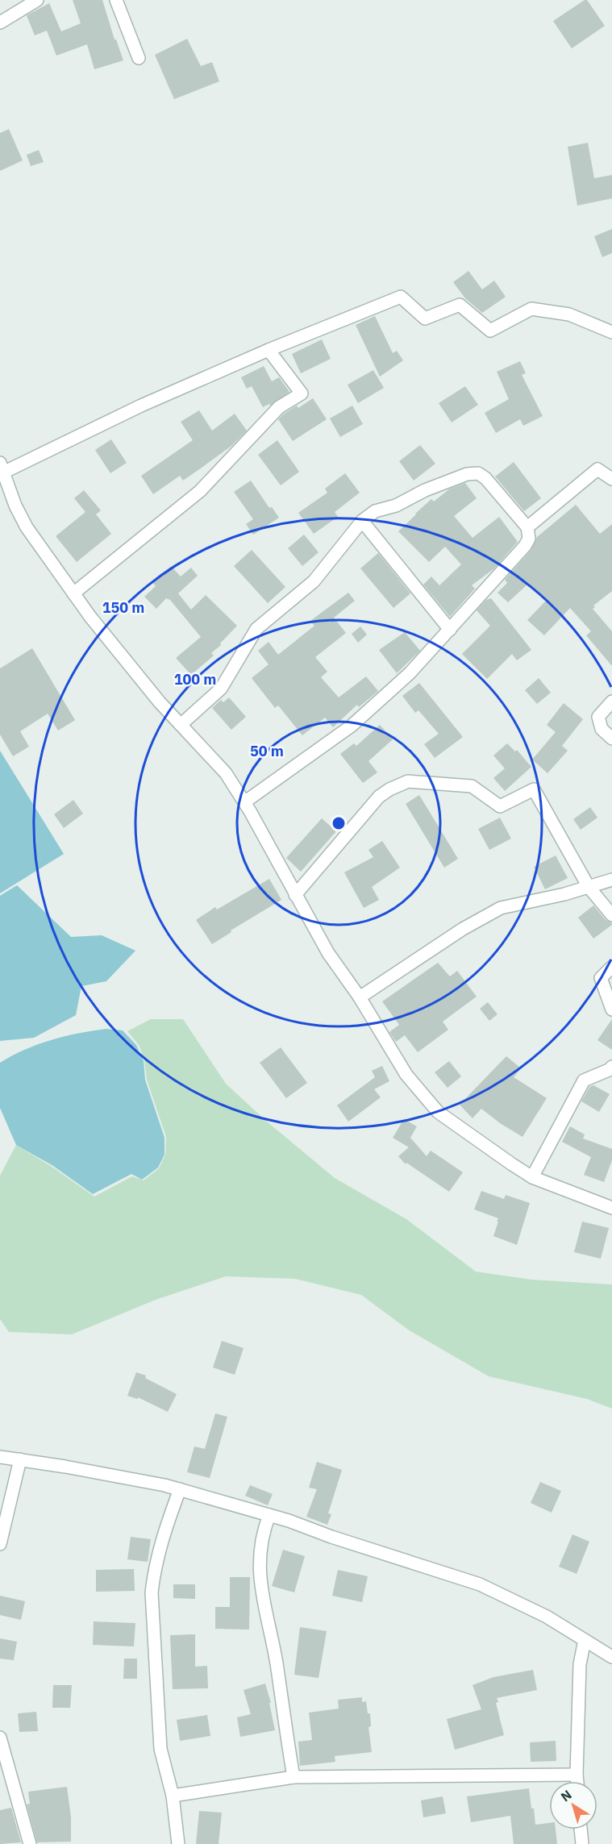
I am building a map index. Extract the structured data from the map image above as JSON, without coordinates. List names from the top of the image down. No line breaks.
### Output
{"north":"top left","rings":["150 m","100 m","50 m"]}
